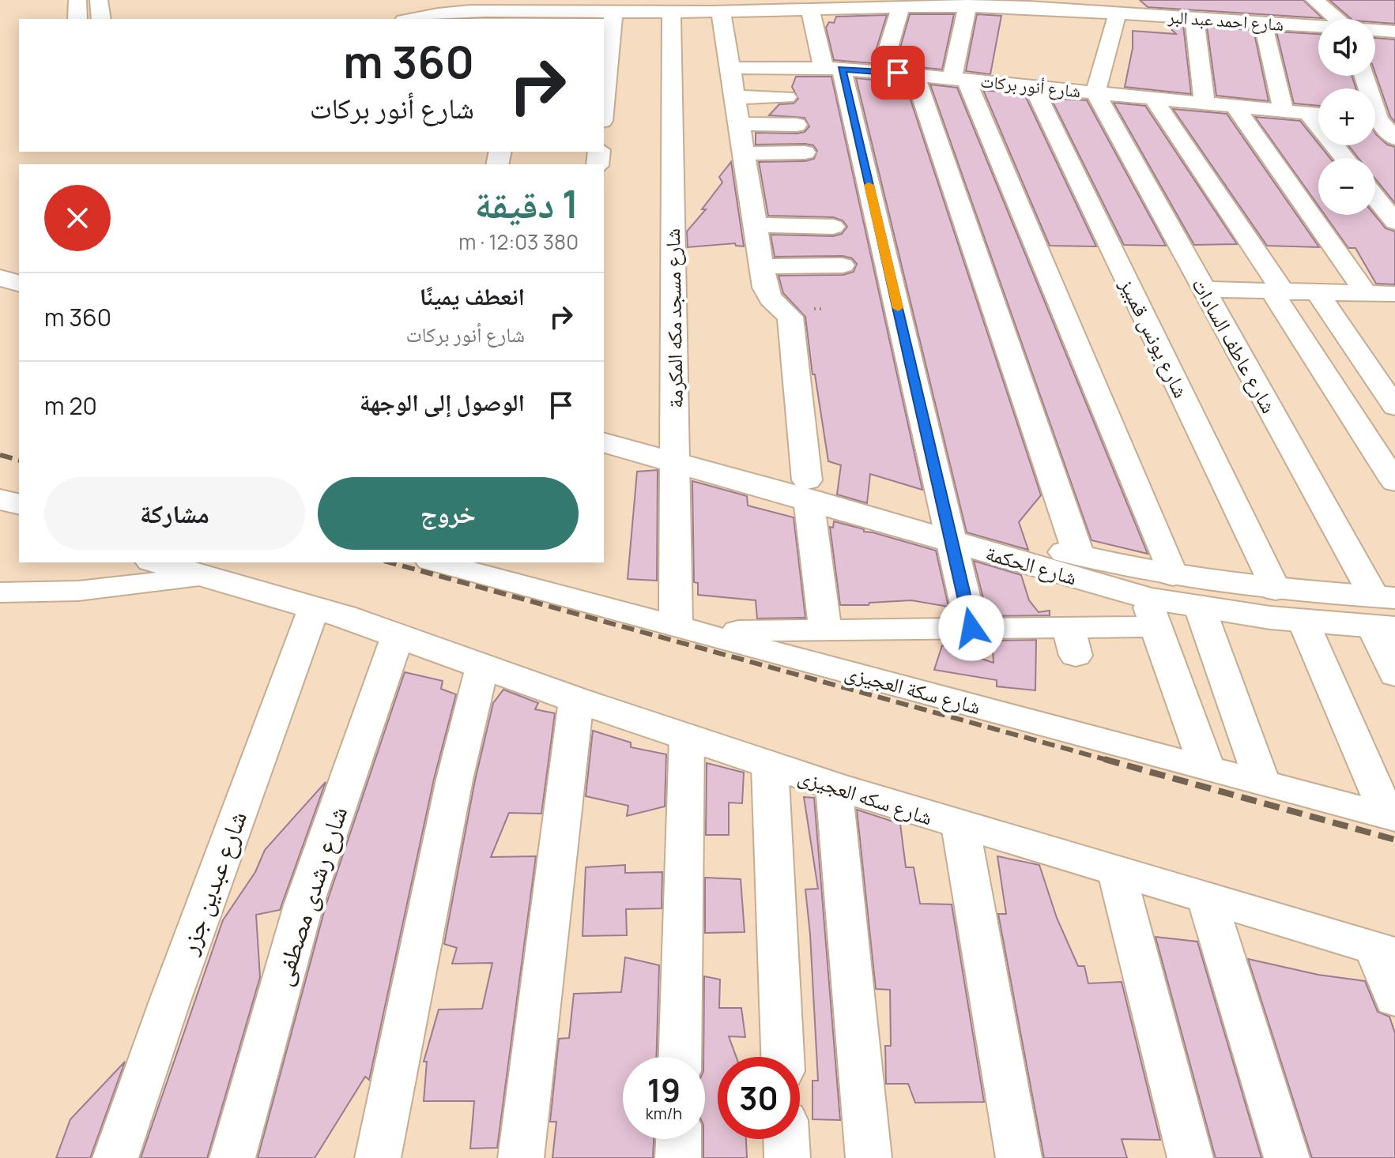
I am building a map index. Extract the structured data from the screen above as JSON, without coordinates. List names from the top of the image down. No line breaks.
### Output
{"streets":{"street":["شارع احمد عبد البر","شارع أنور بركات","شارع مسجد مكه المكرمة","شارع يونس قمبيز","شارع عاطف السادات","شارع الحكمة","شارع سكة العجيزى","شارع سكه العجيزى","شارع عبدين جزر","شارع رشدى مصطفى"]},"crossings":[["شارع احمد عبد البر","شارع مسجد مكه المكرمة"],["شارع أنور بركات","شارع يونس قمبيز"],["شارع أنور بركات","شارع عاطف السادات"],["شارع مسجد مكه المكرمة","شارع الحكمة"],["شارع مسجد مكه المكرمة","شارع سكة العجيزى"],["شارع يونس قمبيز","شارع الحكمة"],["شارع عاطف السادات","شارع الحكمة"],["شارع سكه العجيزى","شارع عبدين جزر"],["شارع سكه العجيزى","شارع رشدى مصطفى"]],"page":{"map_buttons":["+","−"],"turn":["360 m","شارع أنور بركات"],"heading":["1 دقيقة","380 m · 12:03"],"list":[{"name":"انعطف يمينًا","note":"شارع أنور بركات","value":"360 m"},{"name":"الوصول إلى الوجهة","value":"20 m"}],"buttons":["خروج","مشاركة"],"speed":"19 km/h","limit":"30"}}
